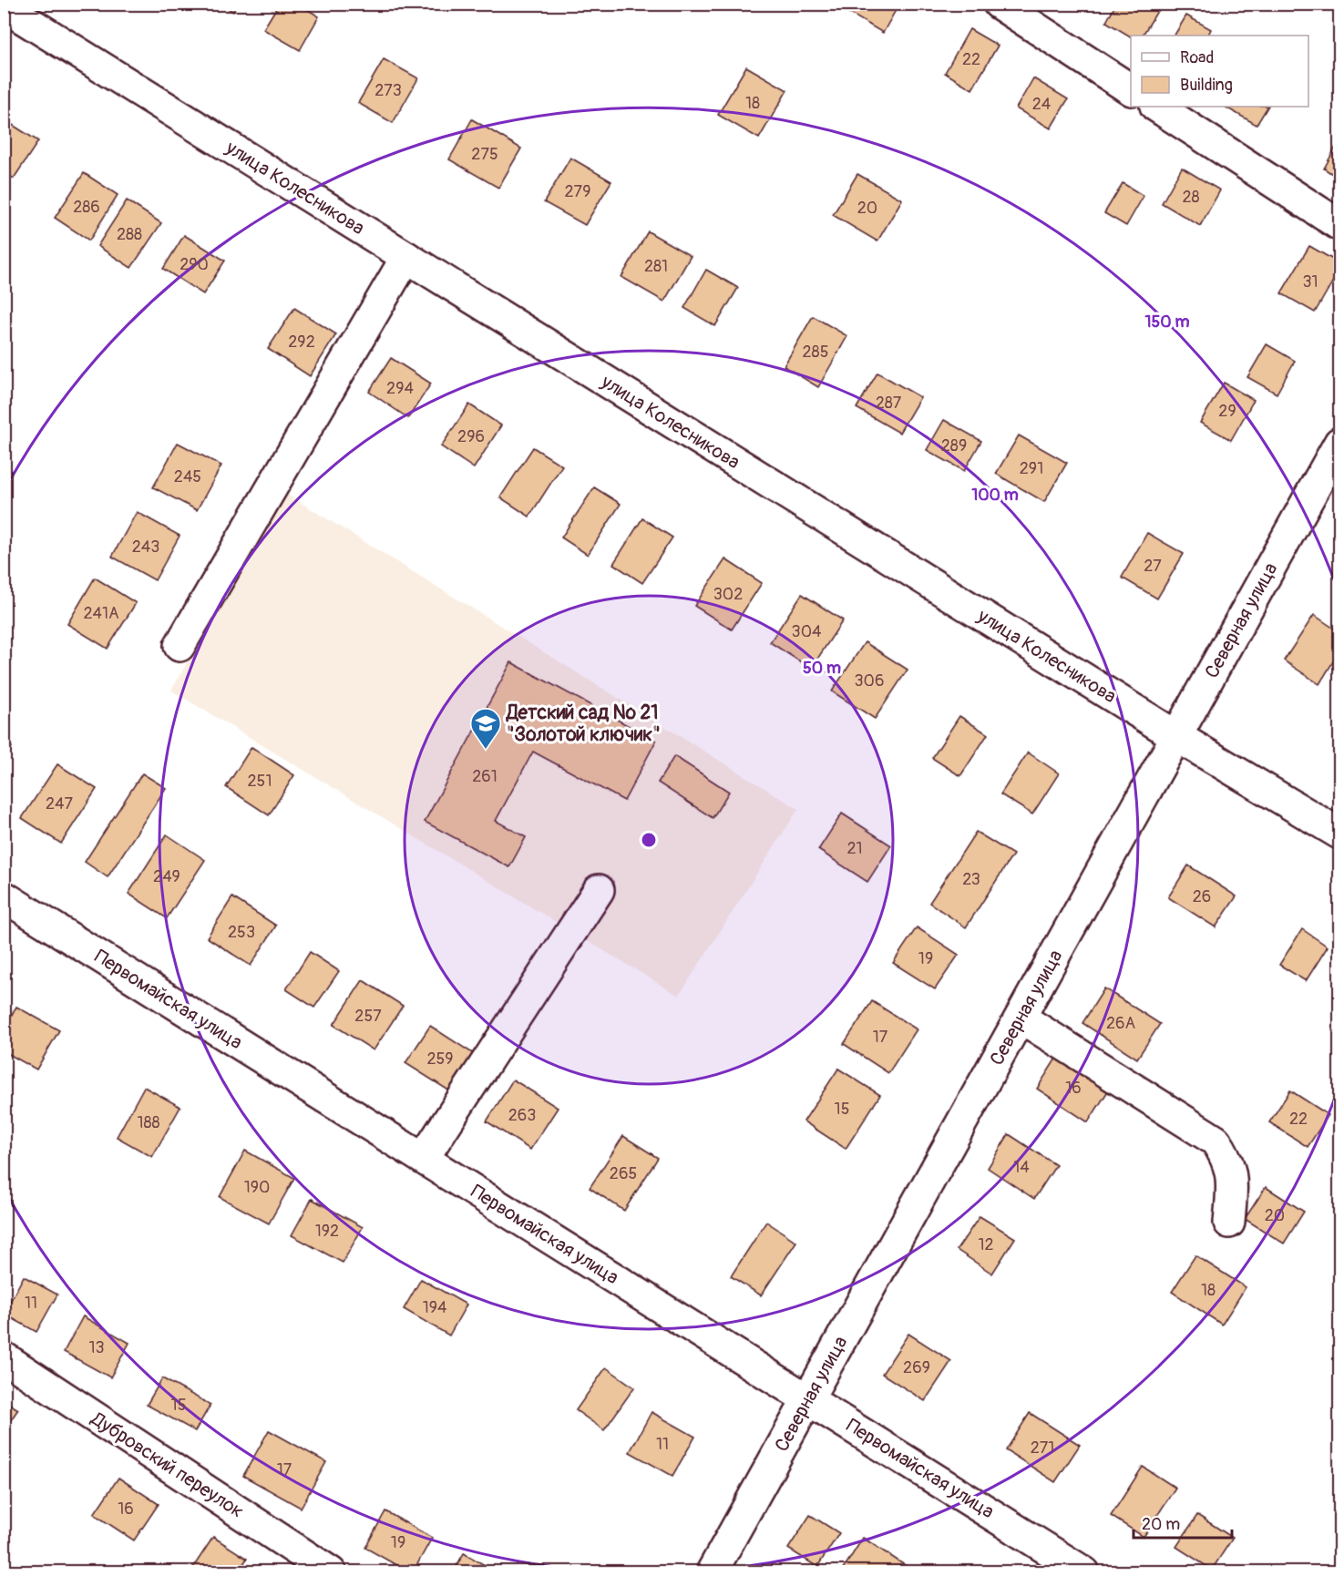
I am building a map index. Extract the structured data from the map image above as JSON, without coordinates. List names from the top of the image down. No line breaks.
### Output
{"streets":{"street":["улица Колесникова","Северная улица","Первомайская улица","Дубровский переулок"]},"crossings":[["улица Колесникова","Северная улица"],["Северная улица","Первомайская улица"]],"places":{"school or university":["Детский сад № 21 \"Золотой ключик\""]},"house_numbers":["22","273","18","24","275","279","28","286","20","288","290","281","31","292","285","294","287","29","296","289","291","245","243","27","302","241А","304","306","261","251","247","21","249","23","26","253","19","257","26А","17","259","16","15","263","22","188","14","265","190","20","192","12","18","11","194","13","269","15","11","271","17","16","19"],"legend":["Road","Building"],"scale_bar":"20 m","rings":["150 m","100 m","50 m"]}
